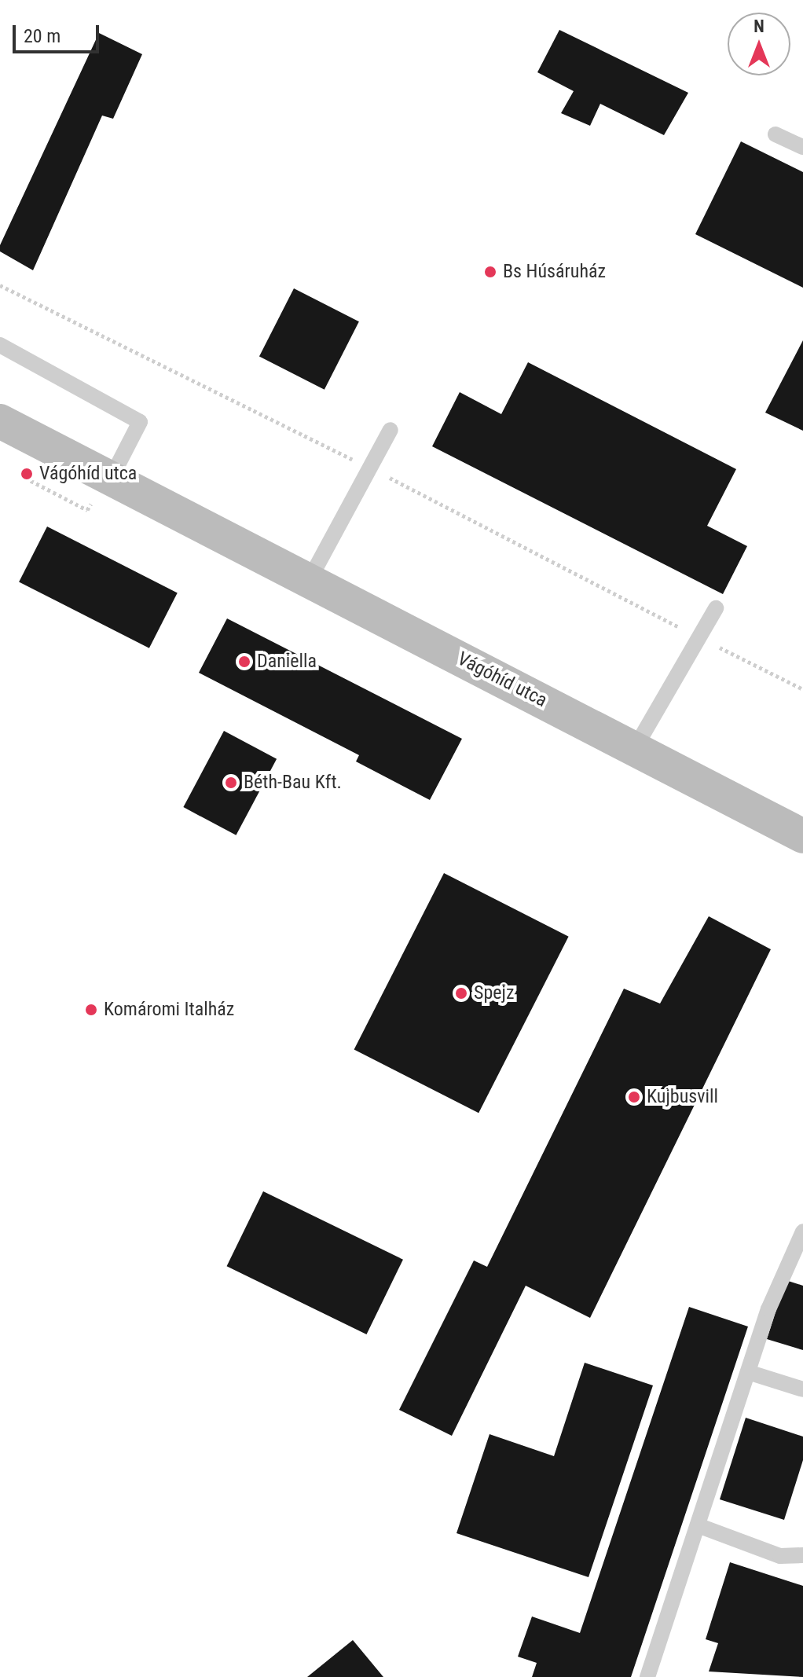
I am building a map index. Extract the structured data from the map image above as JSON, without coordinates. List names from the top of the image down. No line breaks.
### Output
{"streets":{"main road":["Vágóhíd utca"]},"places":["Bs Húsáruház","Vágóhíd utca","Daniella","Béth-Bau Kft.","Spejz","Komáromi Italház","Kujbusvill"],"scale_bar":"20 m","north":"top"}
